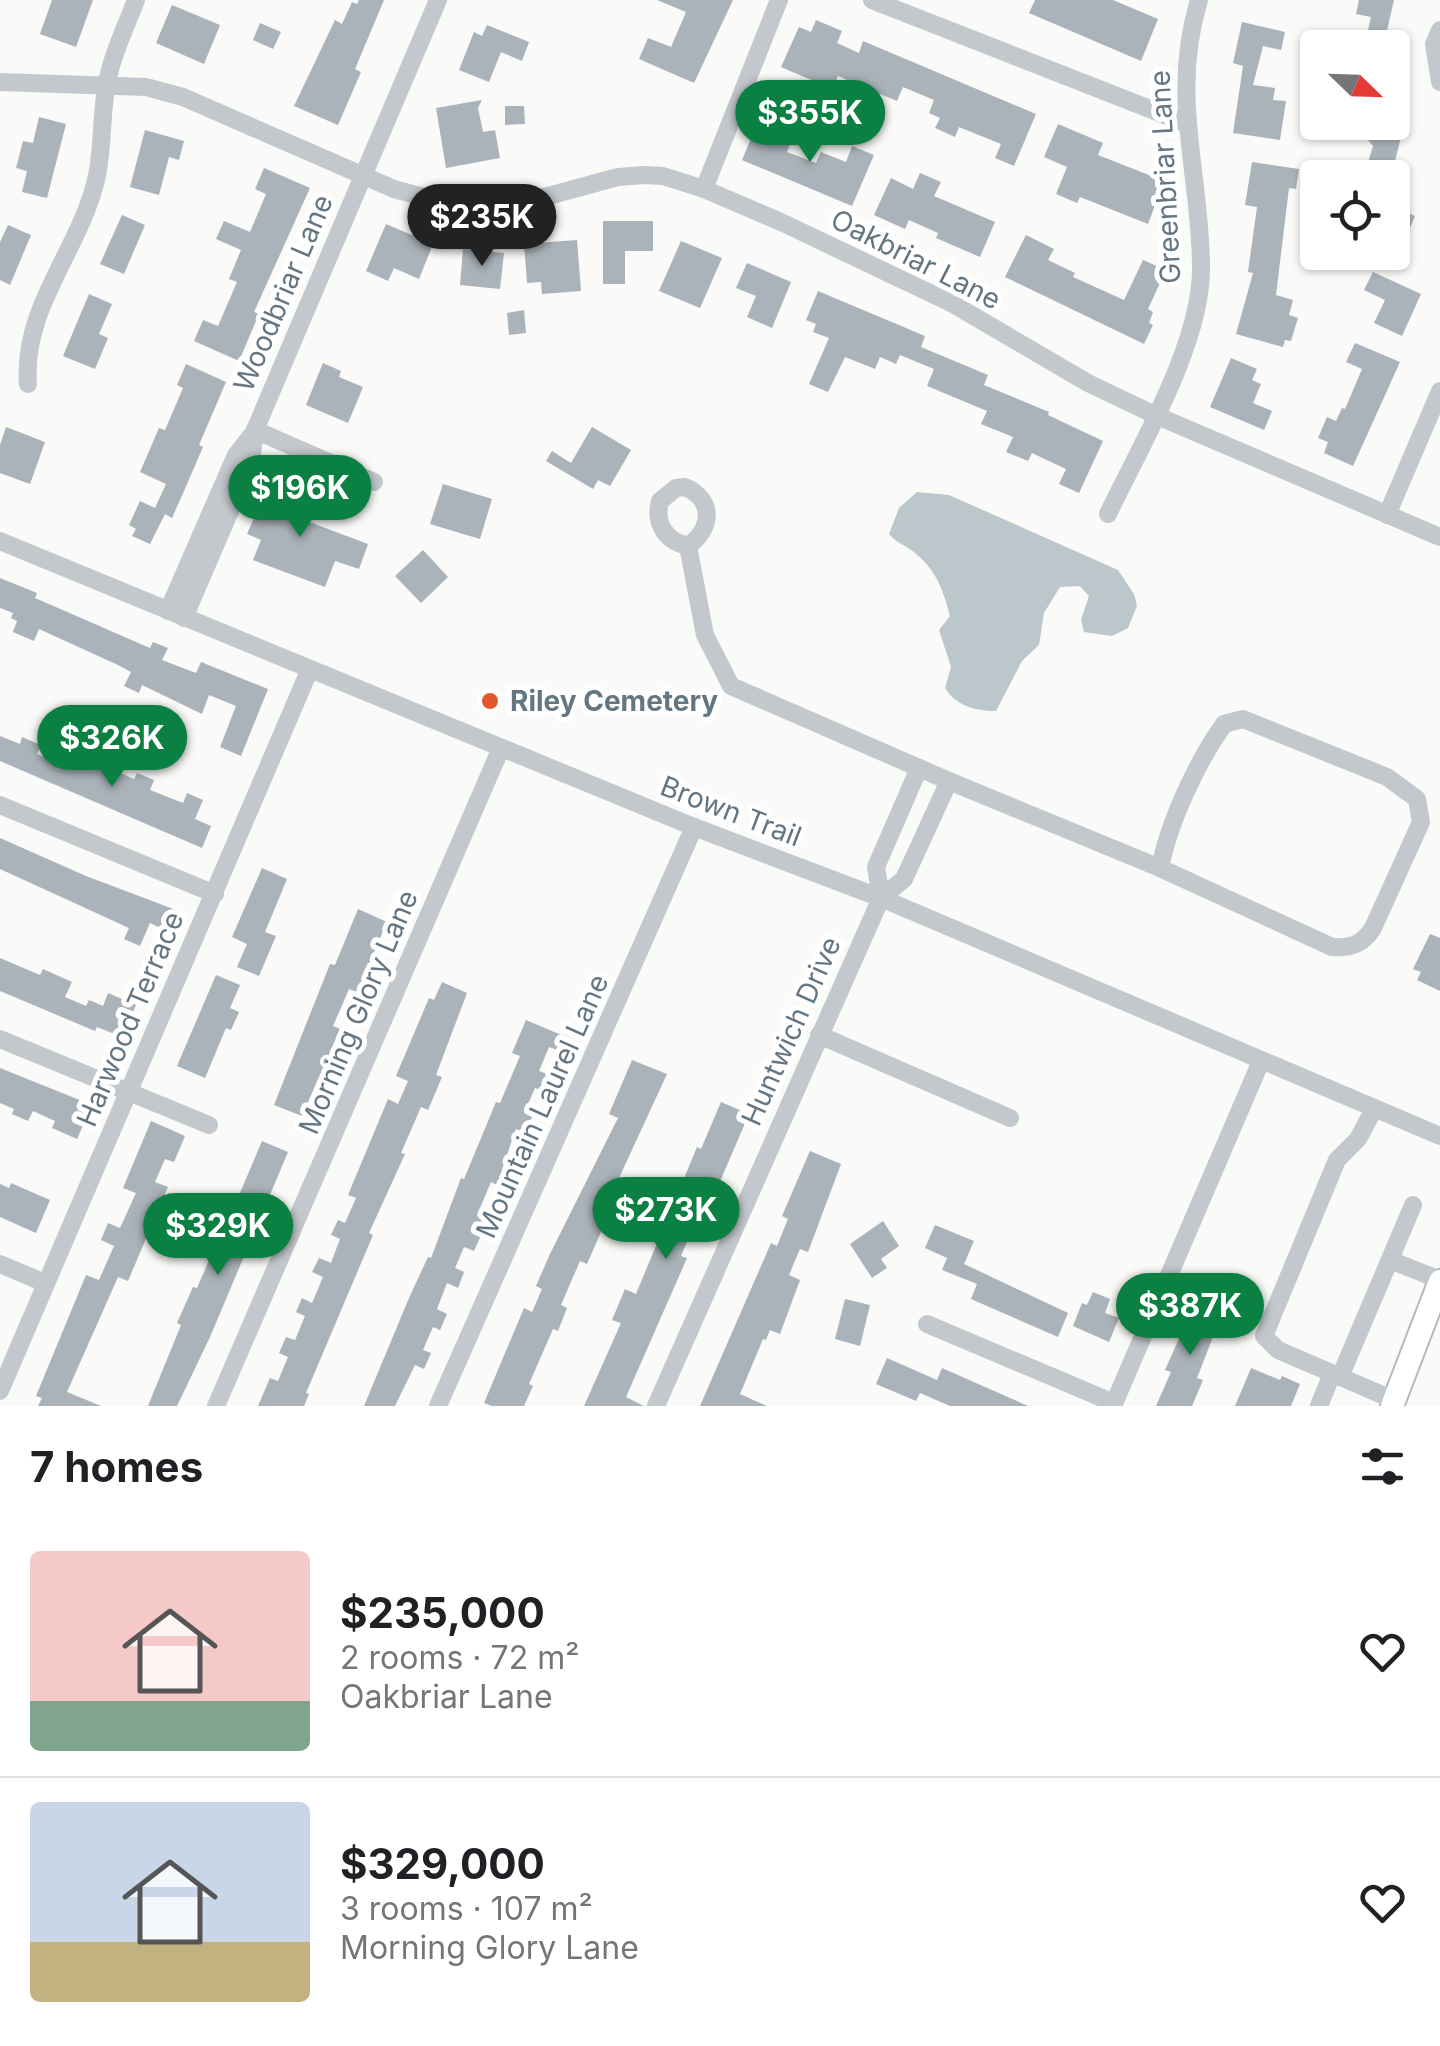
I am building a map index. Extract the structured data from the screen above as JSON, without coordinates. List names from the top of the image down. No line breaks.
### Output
{"streets":{"street":["Greenbriar Lane","Oakbriar Lane","Woodbriar Lane","Brown Trail","Morning Glory Lane","Harwood Terrace","Huntwich Drive","Mountain Laurel Lane"]},"crossings":[["Greenbriar Lane","Oakbriar Lane"],["Oakbriar Lane","Woodbriar Lane"],["Woodbriar Lane","Brown Trail"],["Brown Trail","Morning Glory Lane"],["Brown Trail","Harwood Terrace"],["Brown Trail","Huntwich Drive"],["Brown Trail","Mountain Laurel Lane"]],"places":["Riley Cemetery"],"north":"bottom right","page":{"price":["$355K","$235K","$196K","$326K","$273K","$329K","$387K"],"heading":"7 homes","list":[{"name":"$235,000","note":"2 rooms · 72 m² · Oakbriar Lane"},{"name":"$329,000","note":"3 rooms · 107 m² · Morning Glory Lane"}]}}
